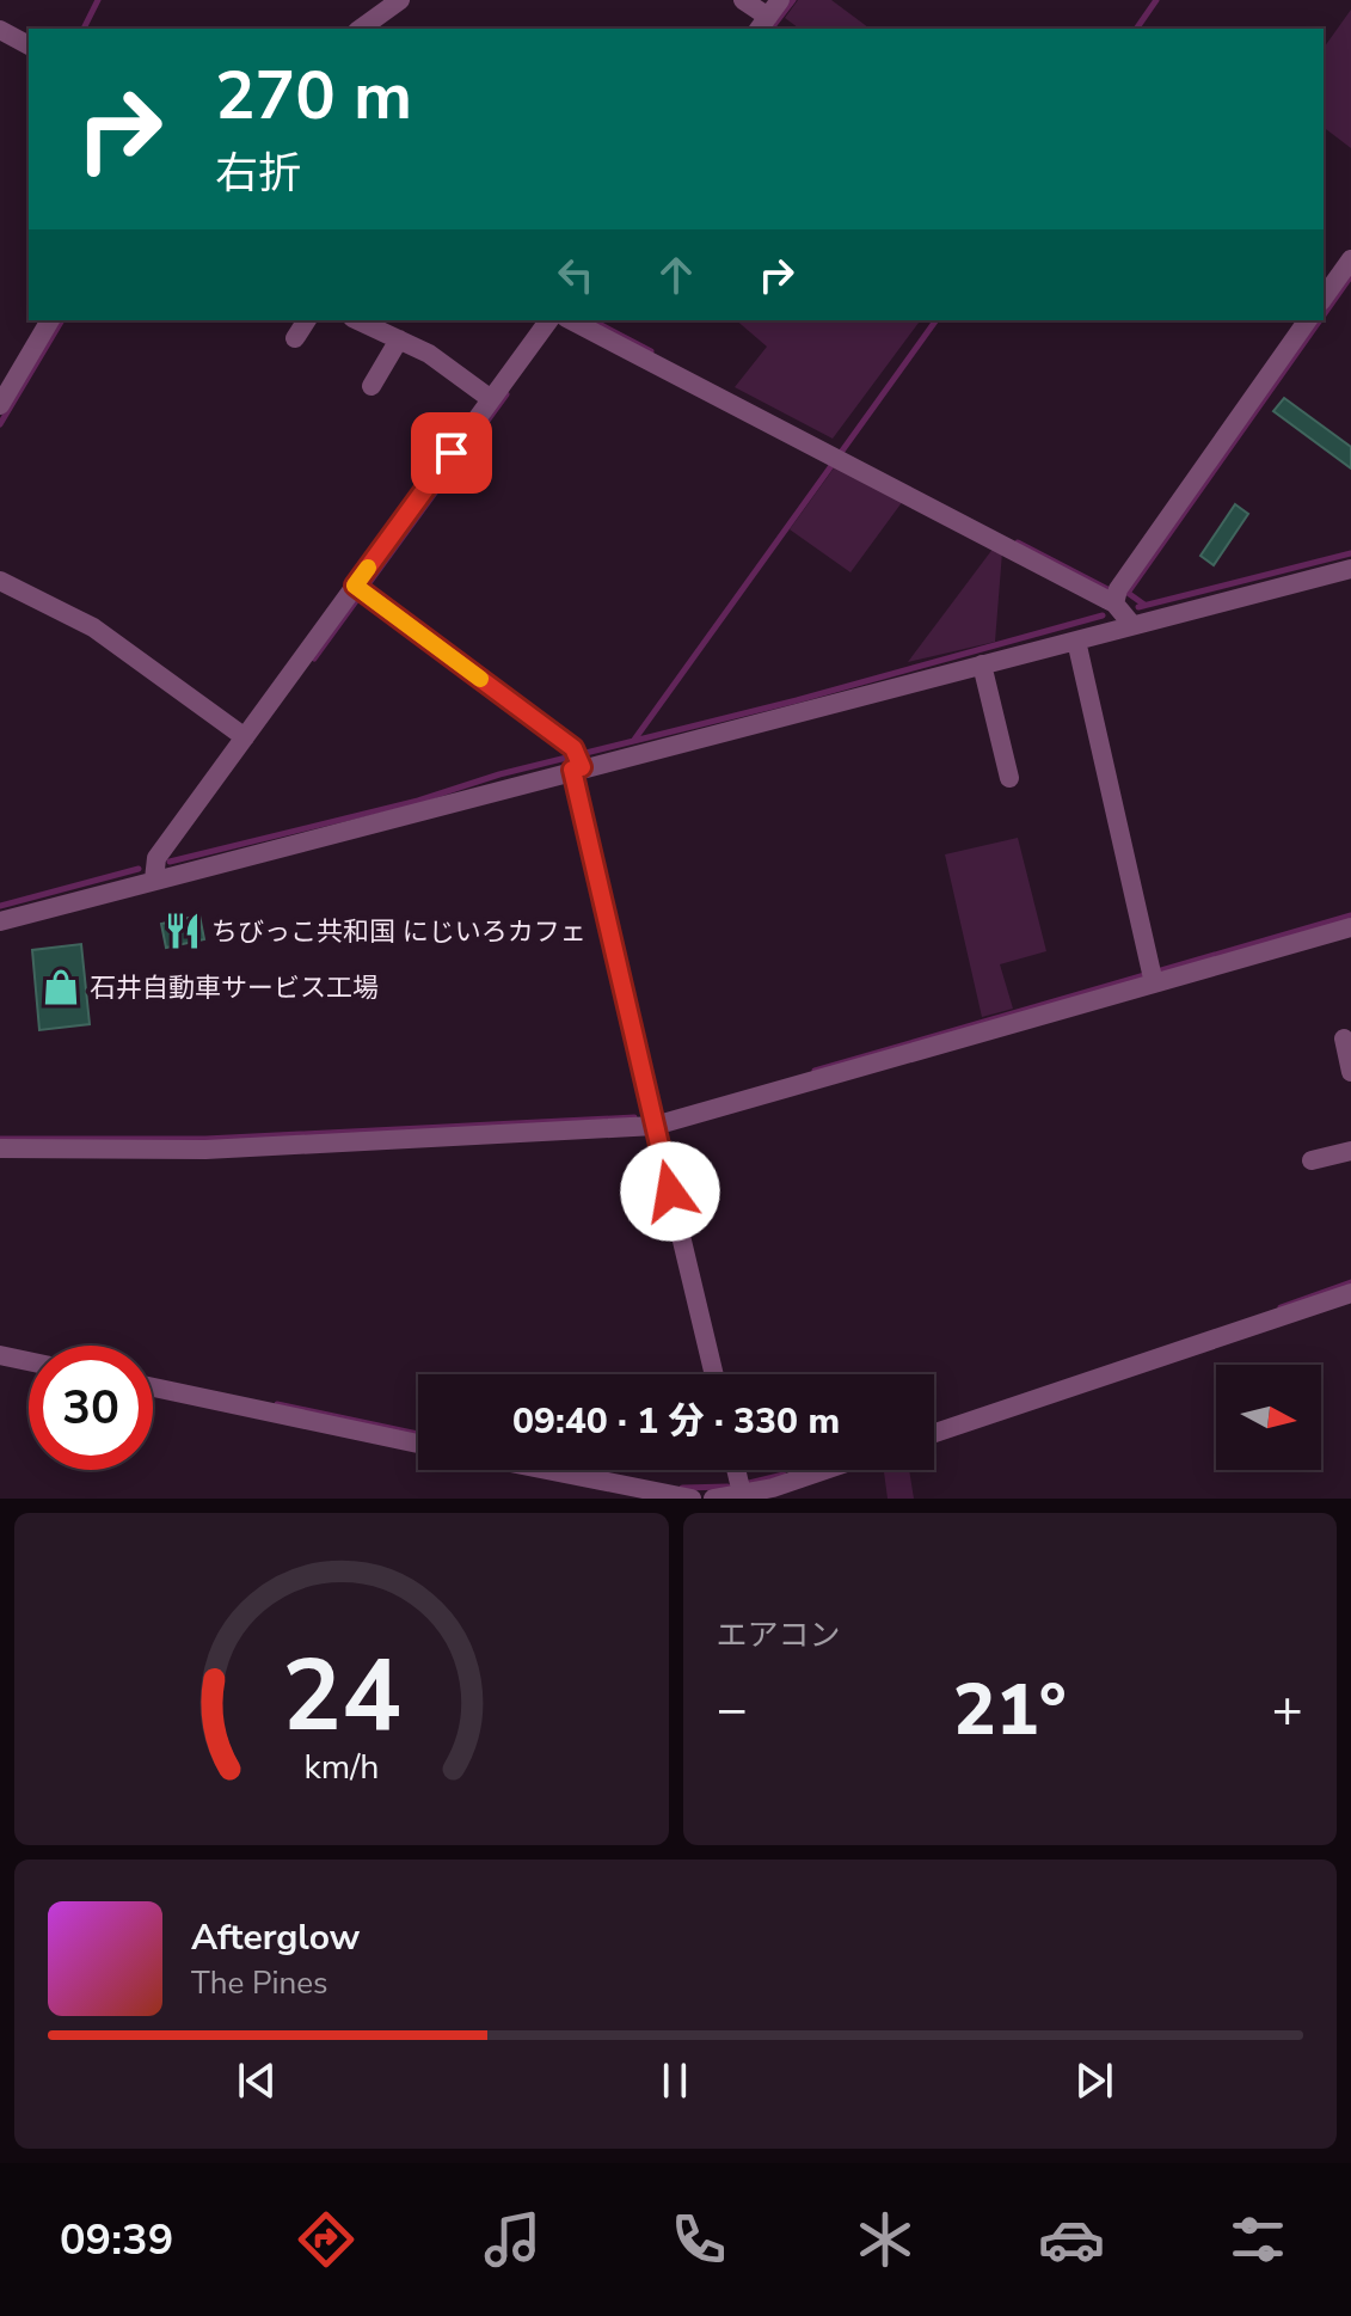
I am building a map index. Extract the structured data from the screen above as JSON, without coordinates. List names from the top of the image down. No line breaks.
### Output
{"places":{"restaurant":["ちびっこ共和国 にじいろカフェ"],"shop":["石井自動車サービス工場"]},"north":"right","page":{"turn":["270 m","右折"],"limit":"30","trip":"09:40 · 1 分 · 330 m","tile":"エアコン","heat":["−","21°","+"],"song":["Afterglow","The Pines"],"tabs":"09:39","gauge":["24","km/h"]}}
